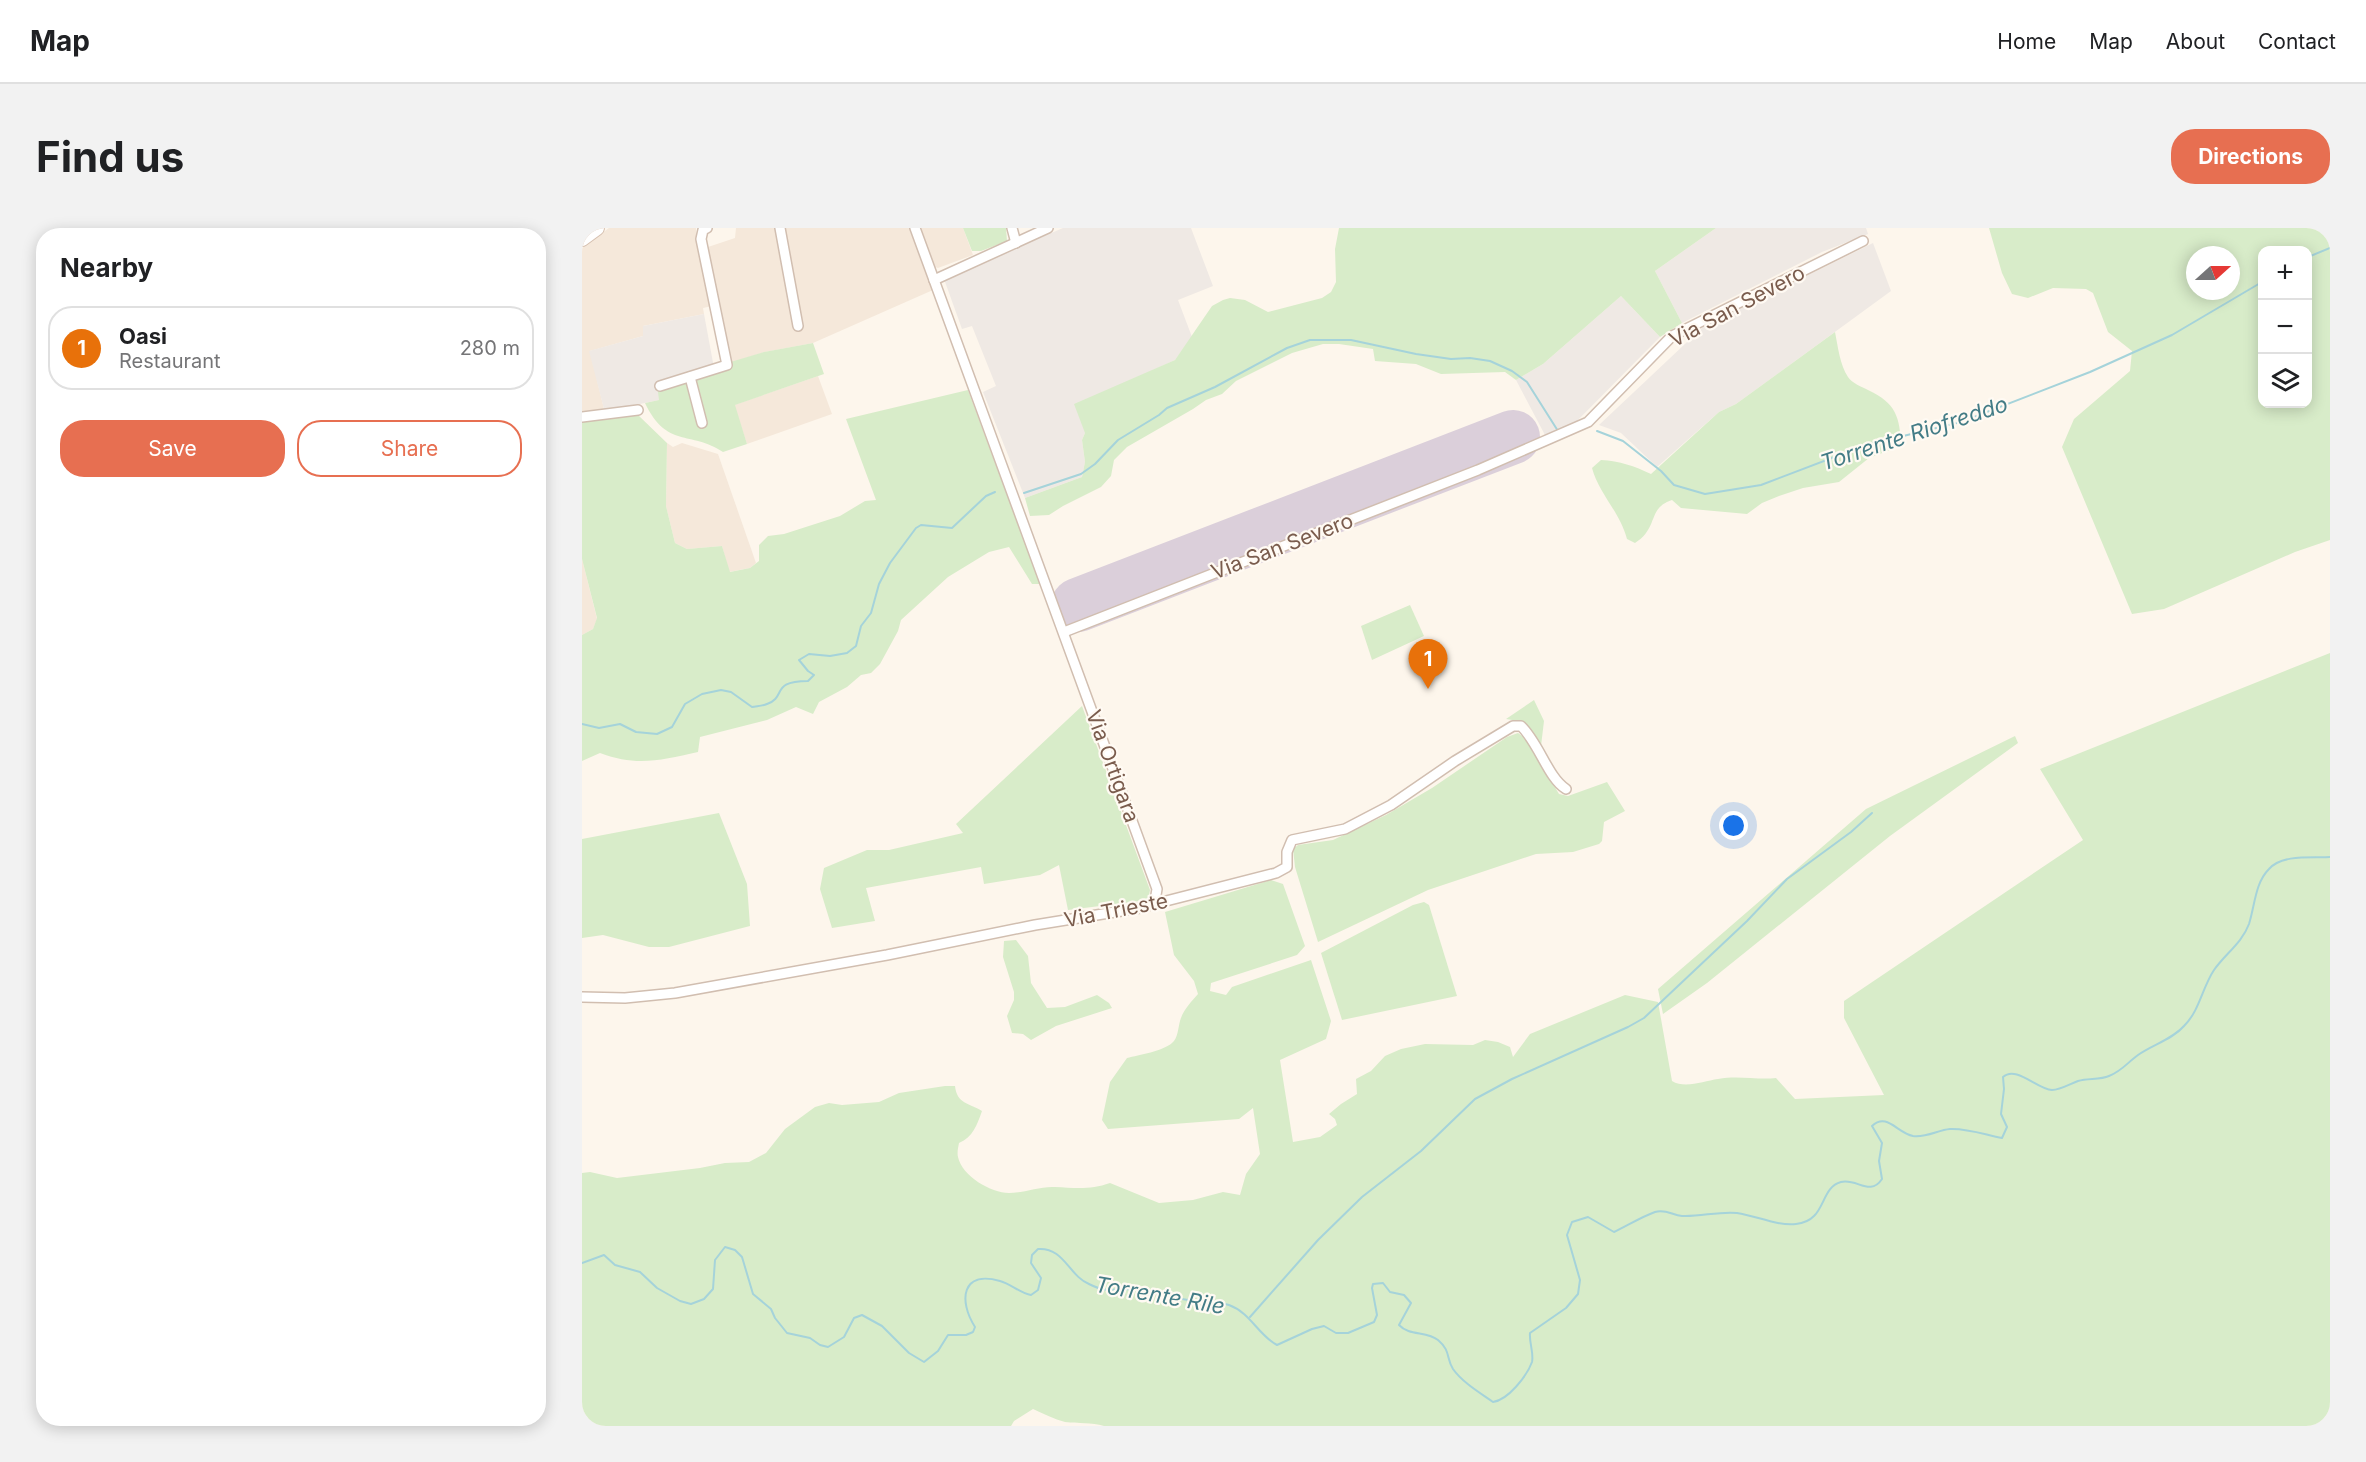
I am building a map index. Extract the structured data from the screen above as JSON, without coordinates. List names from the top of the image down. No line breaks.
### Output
{"streets":{"street":["Via San Severo","Via Ortigara","Via Trieste"]},"crossings":[["Via San Severo","Via Ortigara"],["Via Ortigara","Via Trieste"]],"water":["Torrente Riofreddo","Torrente Rile"],"north":"right","page":{"header":"Map","nav":["Home","Map","About","Contact"],"buttons":["Directions",["Save","Share"]],"title":"Find us","heading":"Nearby","map_buttons":["+","−"],"list":[{"mark":"1","name":"Oasi","note":"Restaurant","value":"280 m"}],"pins":"1"}}
